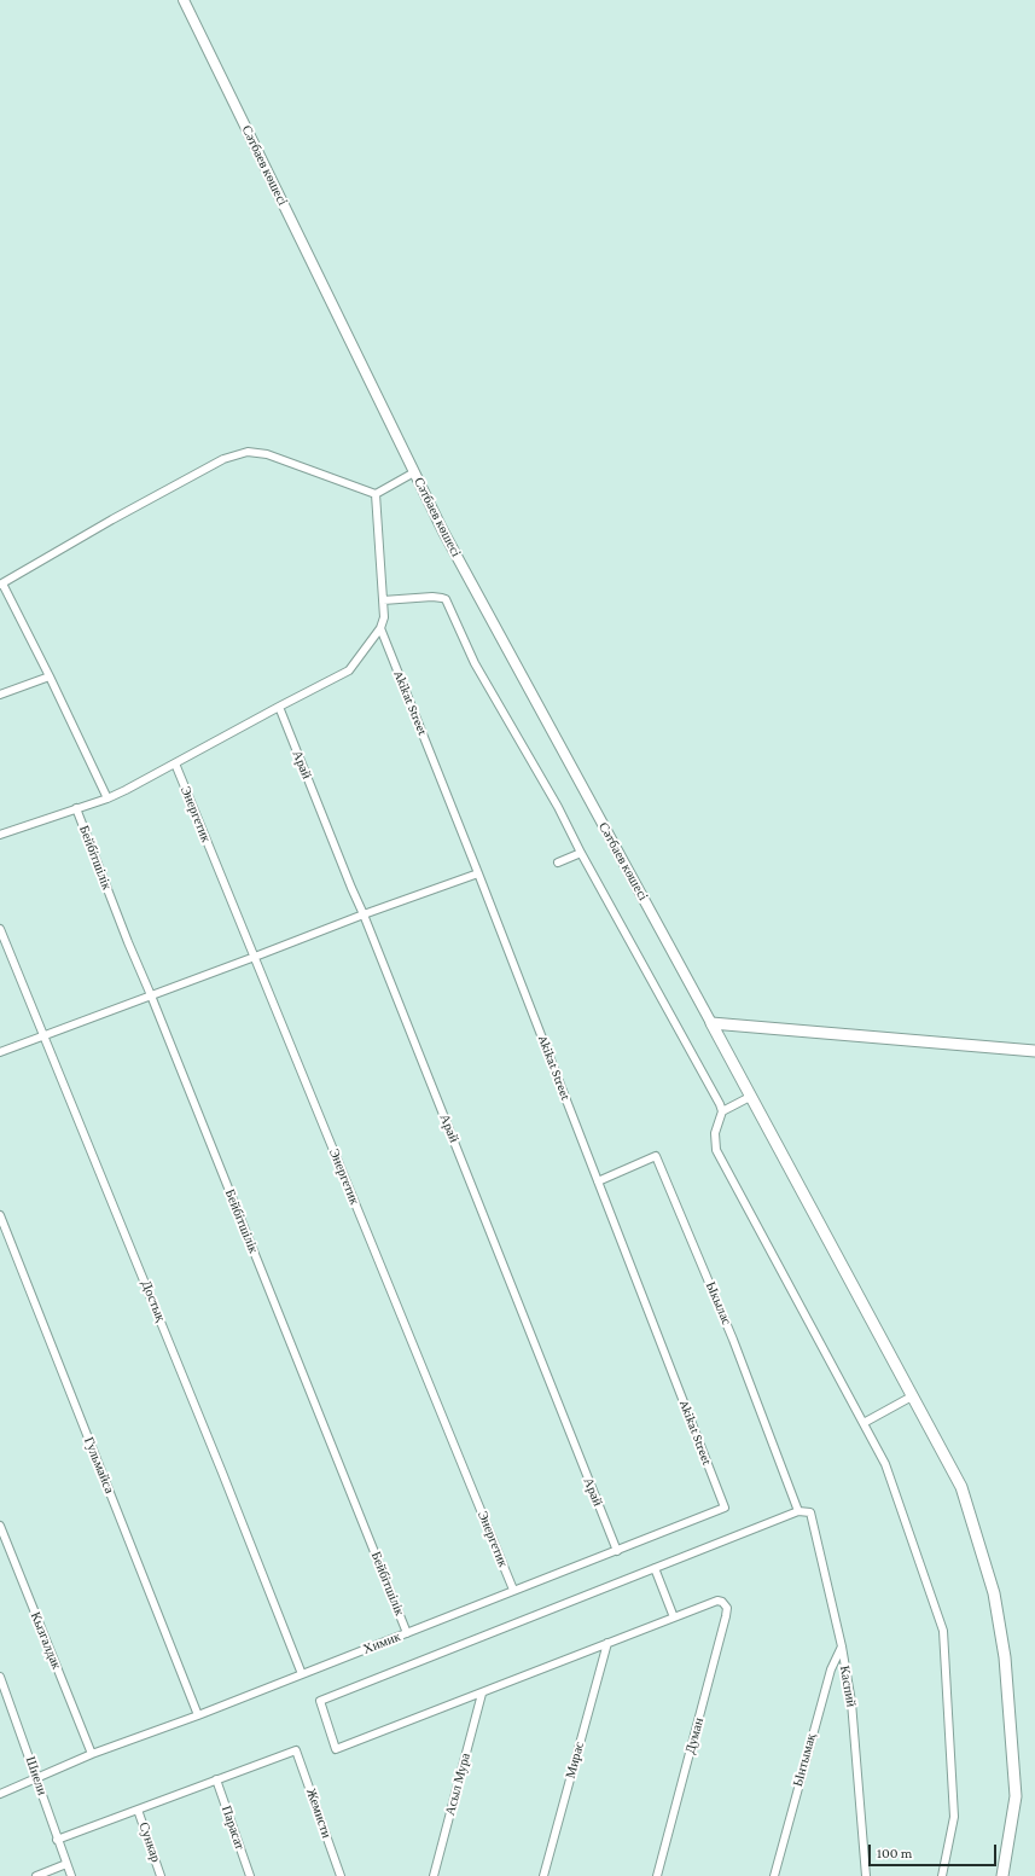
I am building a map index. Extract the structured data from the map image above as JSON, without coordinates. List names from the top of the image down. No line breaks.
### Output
{"streets":{"main road":["Сәтбаев көшесі"],"street":["Akikat Street","Арай","Энергетик","Бейбітшілік","Достық","Ыкылас","Гульмайса","Кызгалдак","Химик","Каспий","Думан","Мирас","Ынтымақ","Шиели","Асыл Мура","Жемисти","Парасат","Сункар"]},"crossings":[["Akikat Street","Ыкылас"],["Akikat Street","Химик"],["Арай","Химик"],["Энергетик","Химик"],["Бейбітшілік","Химик"],["Достық","Химик"],["Ыкылас","Каспий"],["Гульмайса","Химик"],["Кызгалдак","Химик"],["Химик","Шиели"],["Каспий","Ынтымақ"],["Жемисти","Парасат"]],"scale_bar":"100 m"}
